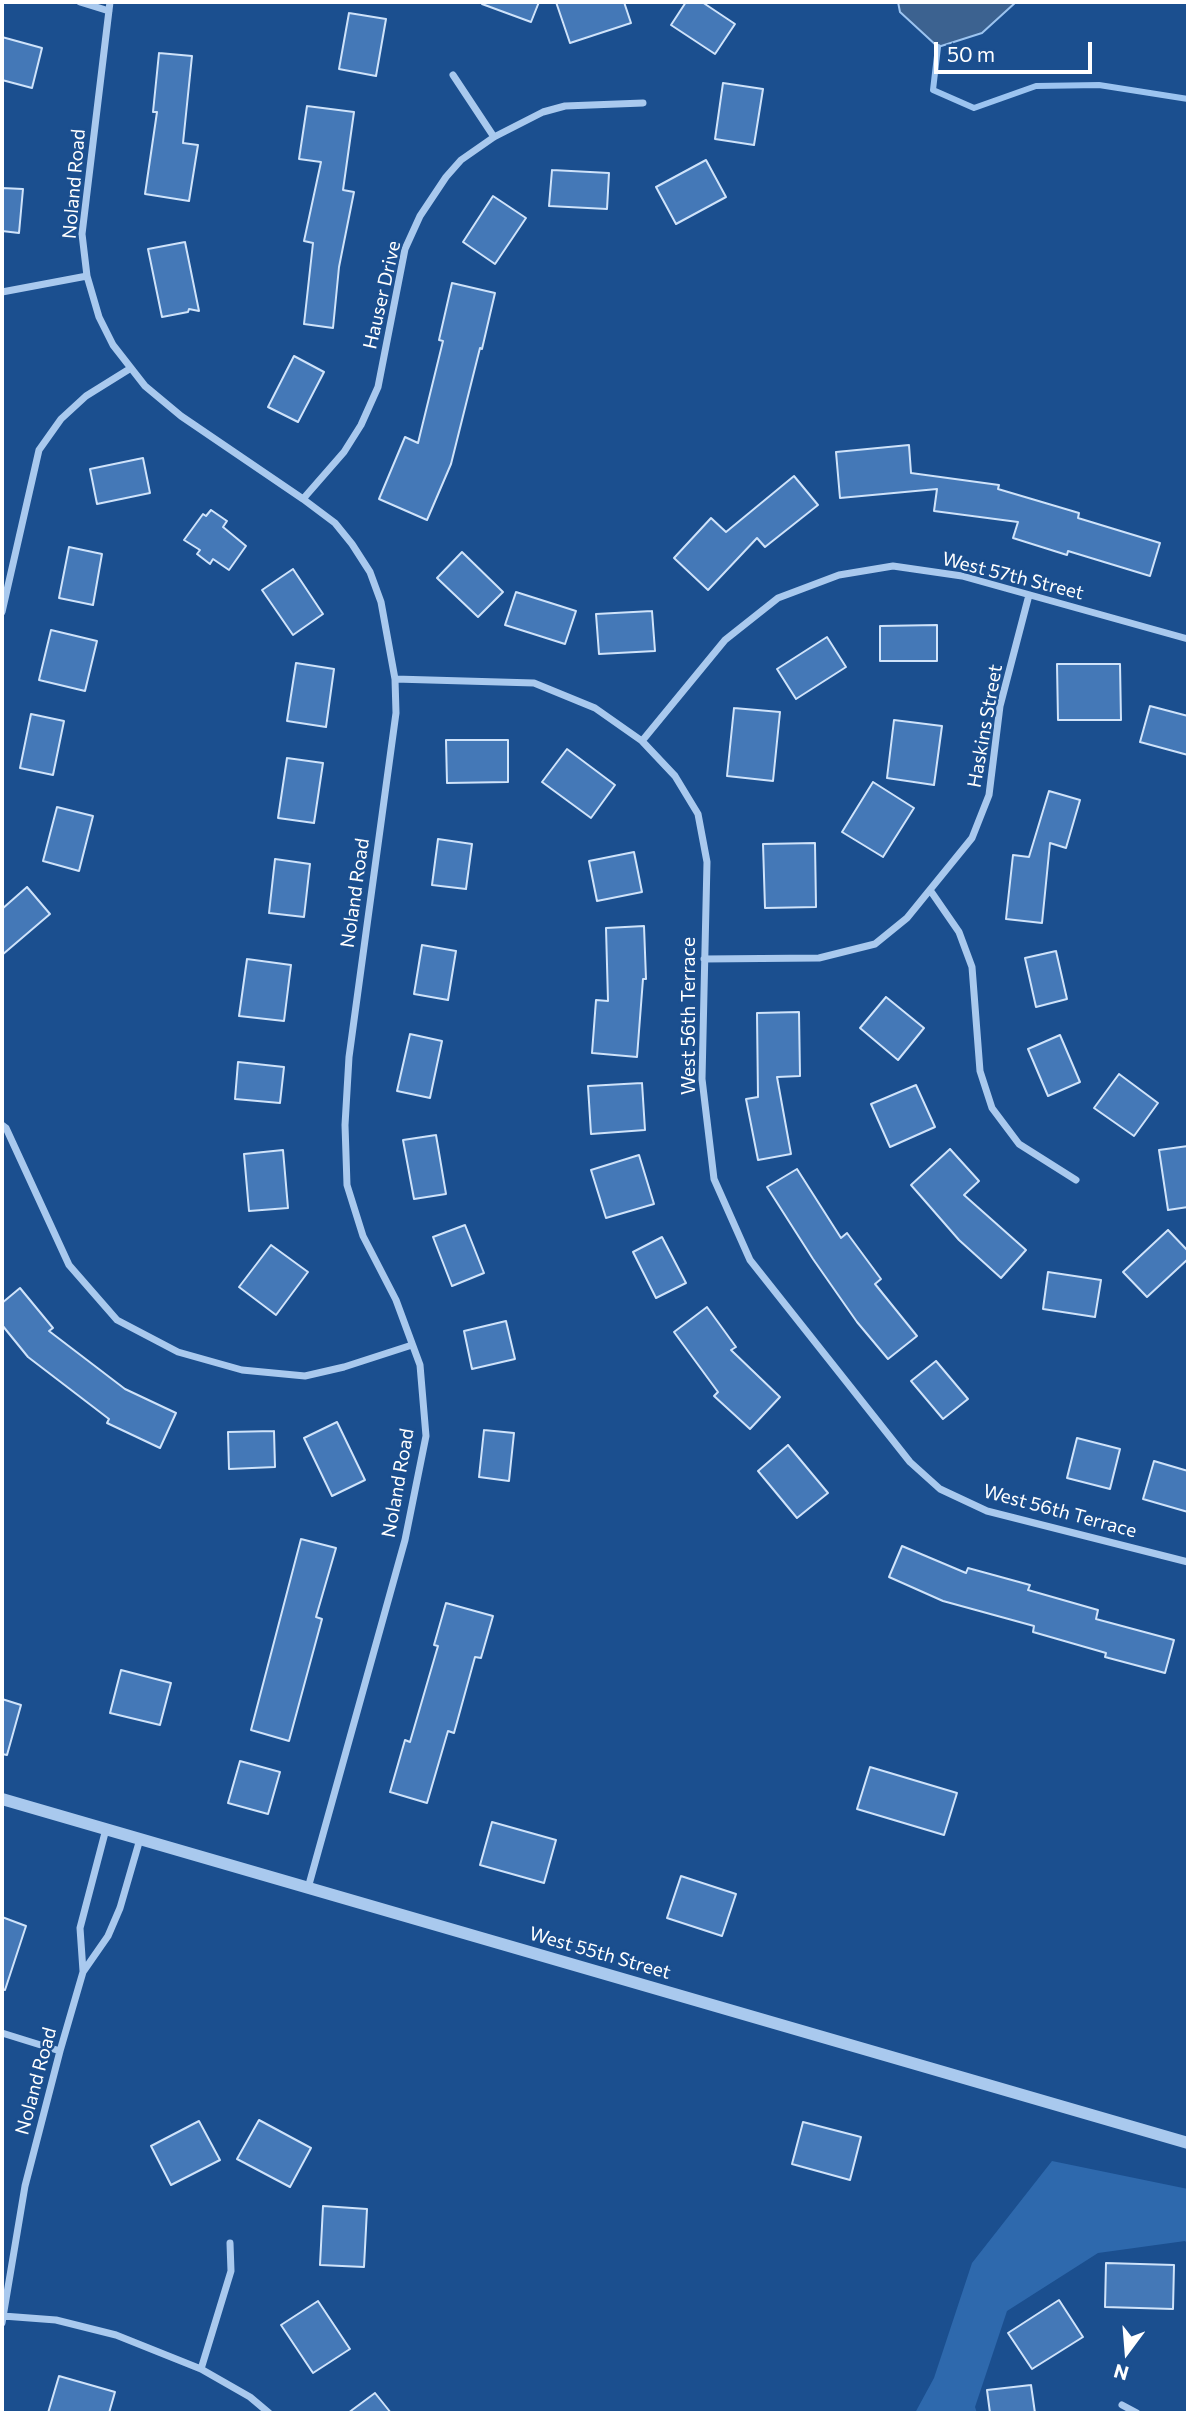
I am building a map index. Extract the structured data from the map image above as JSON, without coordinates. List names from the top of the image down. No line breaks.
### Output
{"streets":{"street":["Noland Road","Hauser Drive","West 57th Street","Haskins Street","West 56th Terrace","West 55th Street"]},"crossings":[["Noland Road","Hauser Drive"],["Noland Road","West 56th Terrace"],["Noland Road","West 55th Street"],["West 57th Street","Haskins Street"],["West 57th Street","West 56th Terrace"],["Haskins Street","West 56th Terrace"]],"scale_bar":"50 m","north":"bottom"}
